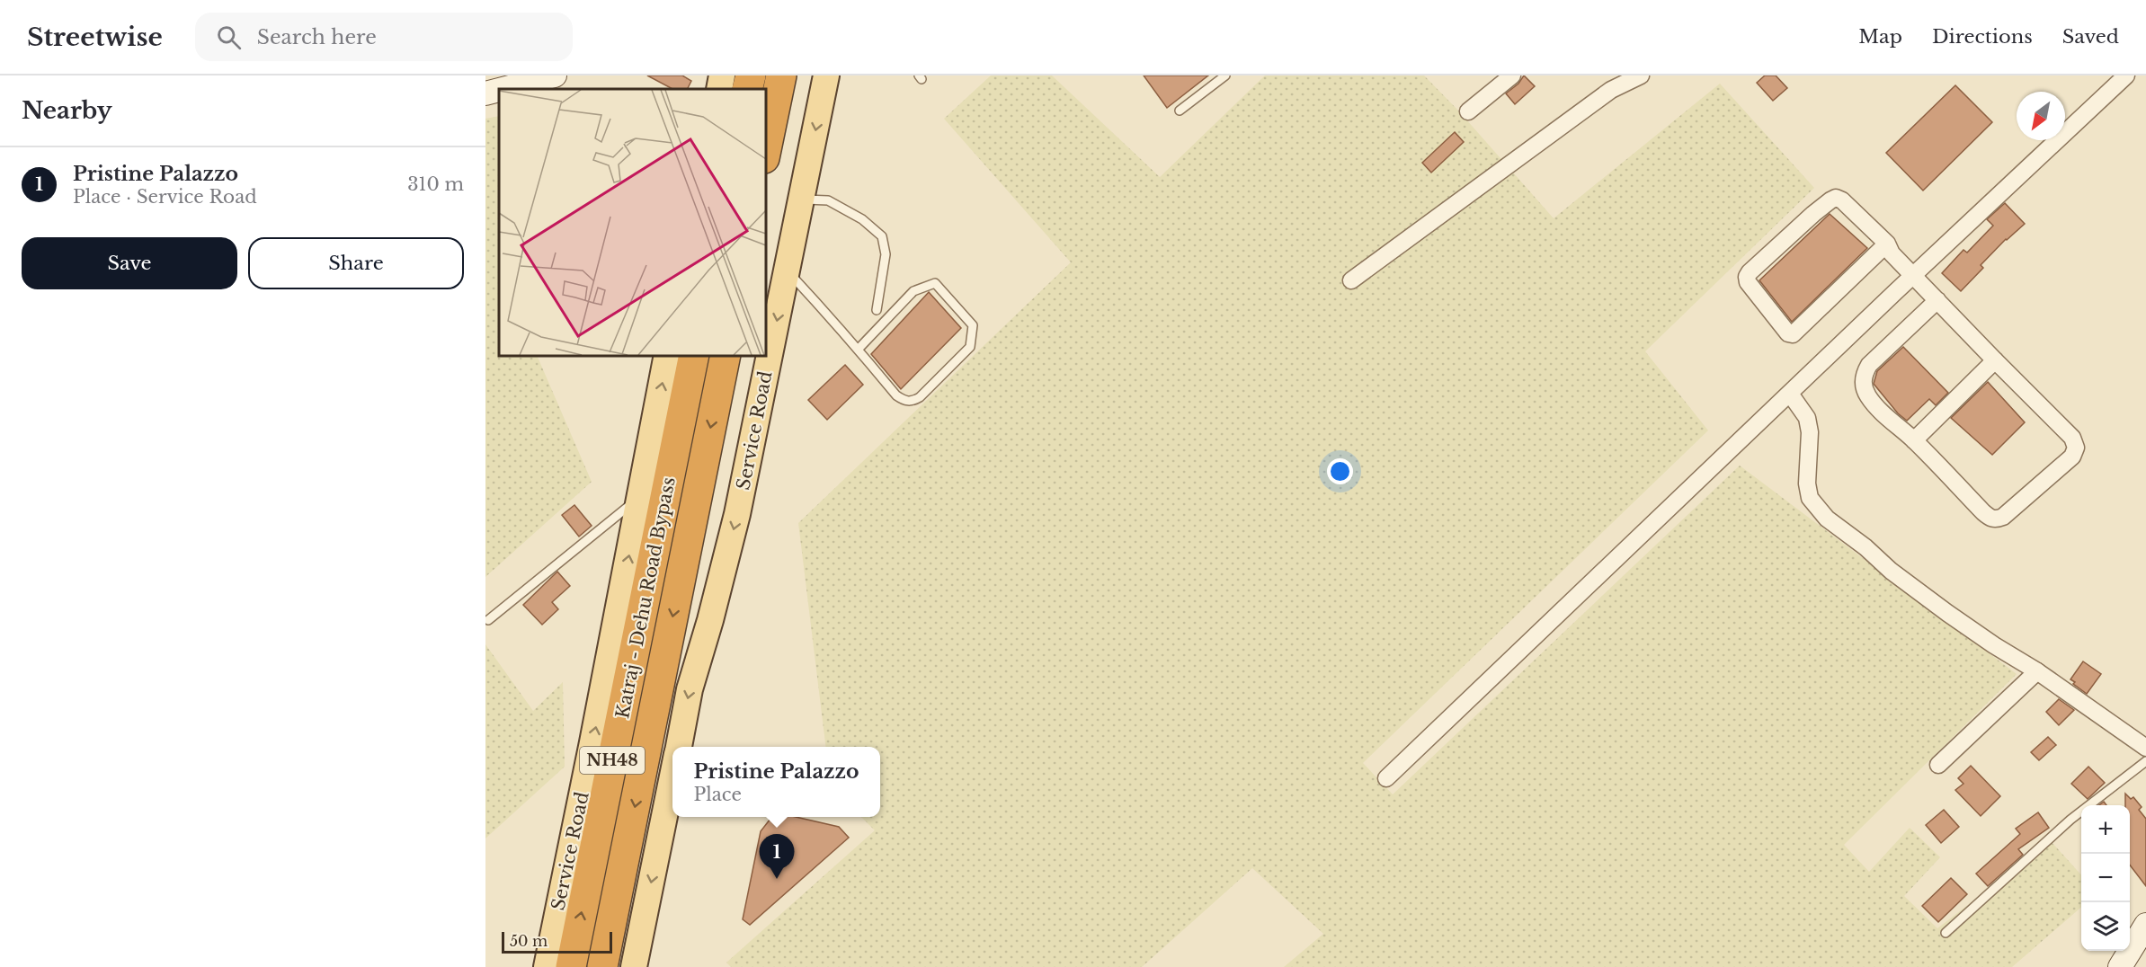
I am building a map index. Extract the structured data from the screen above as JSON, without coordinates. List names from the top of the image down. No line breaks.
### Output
{"streets":{"highway":["Katraj - Dehu Road Bypass","NH48"],"main road":["Service Road"]},"scale_bar":"50 m","north":"bottom left","page":{"header":"Streetwise","search":"Search here","nav":["Map","Directions","Saved"],"heading":"Nearby","list":[{"mark":"1","name":"Pristine Palazzo","note":"Place · Service Road","value":"310 m"}],"buttons":["Save","Share"],"popup":["Pristine Palazzo","Place"],"map_buttons":["+","−"],"pins":"1","scale":"50 m"}}
